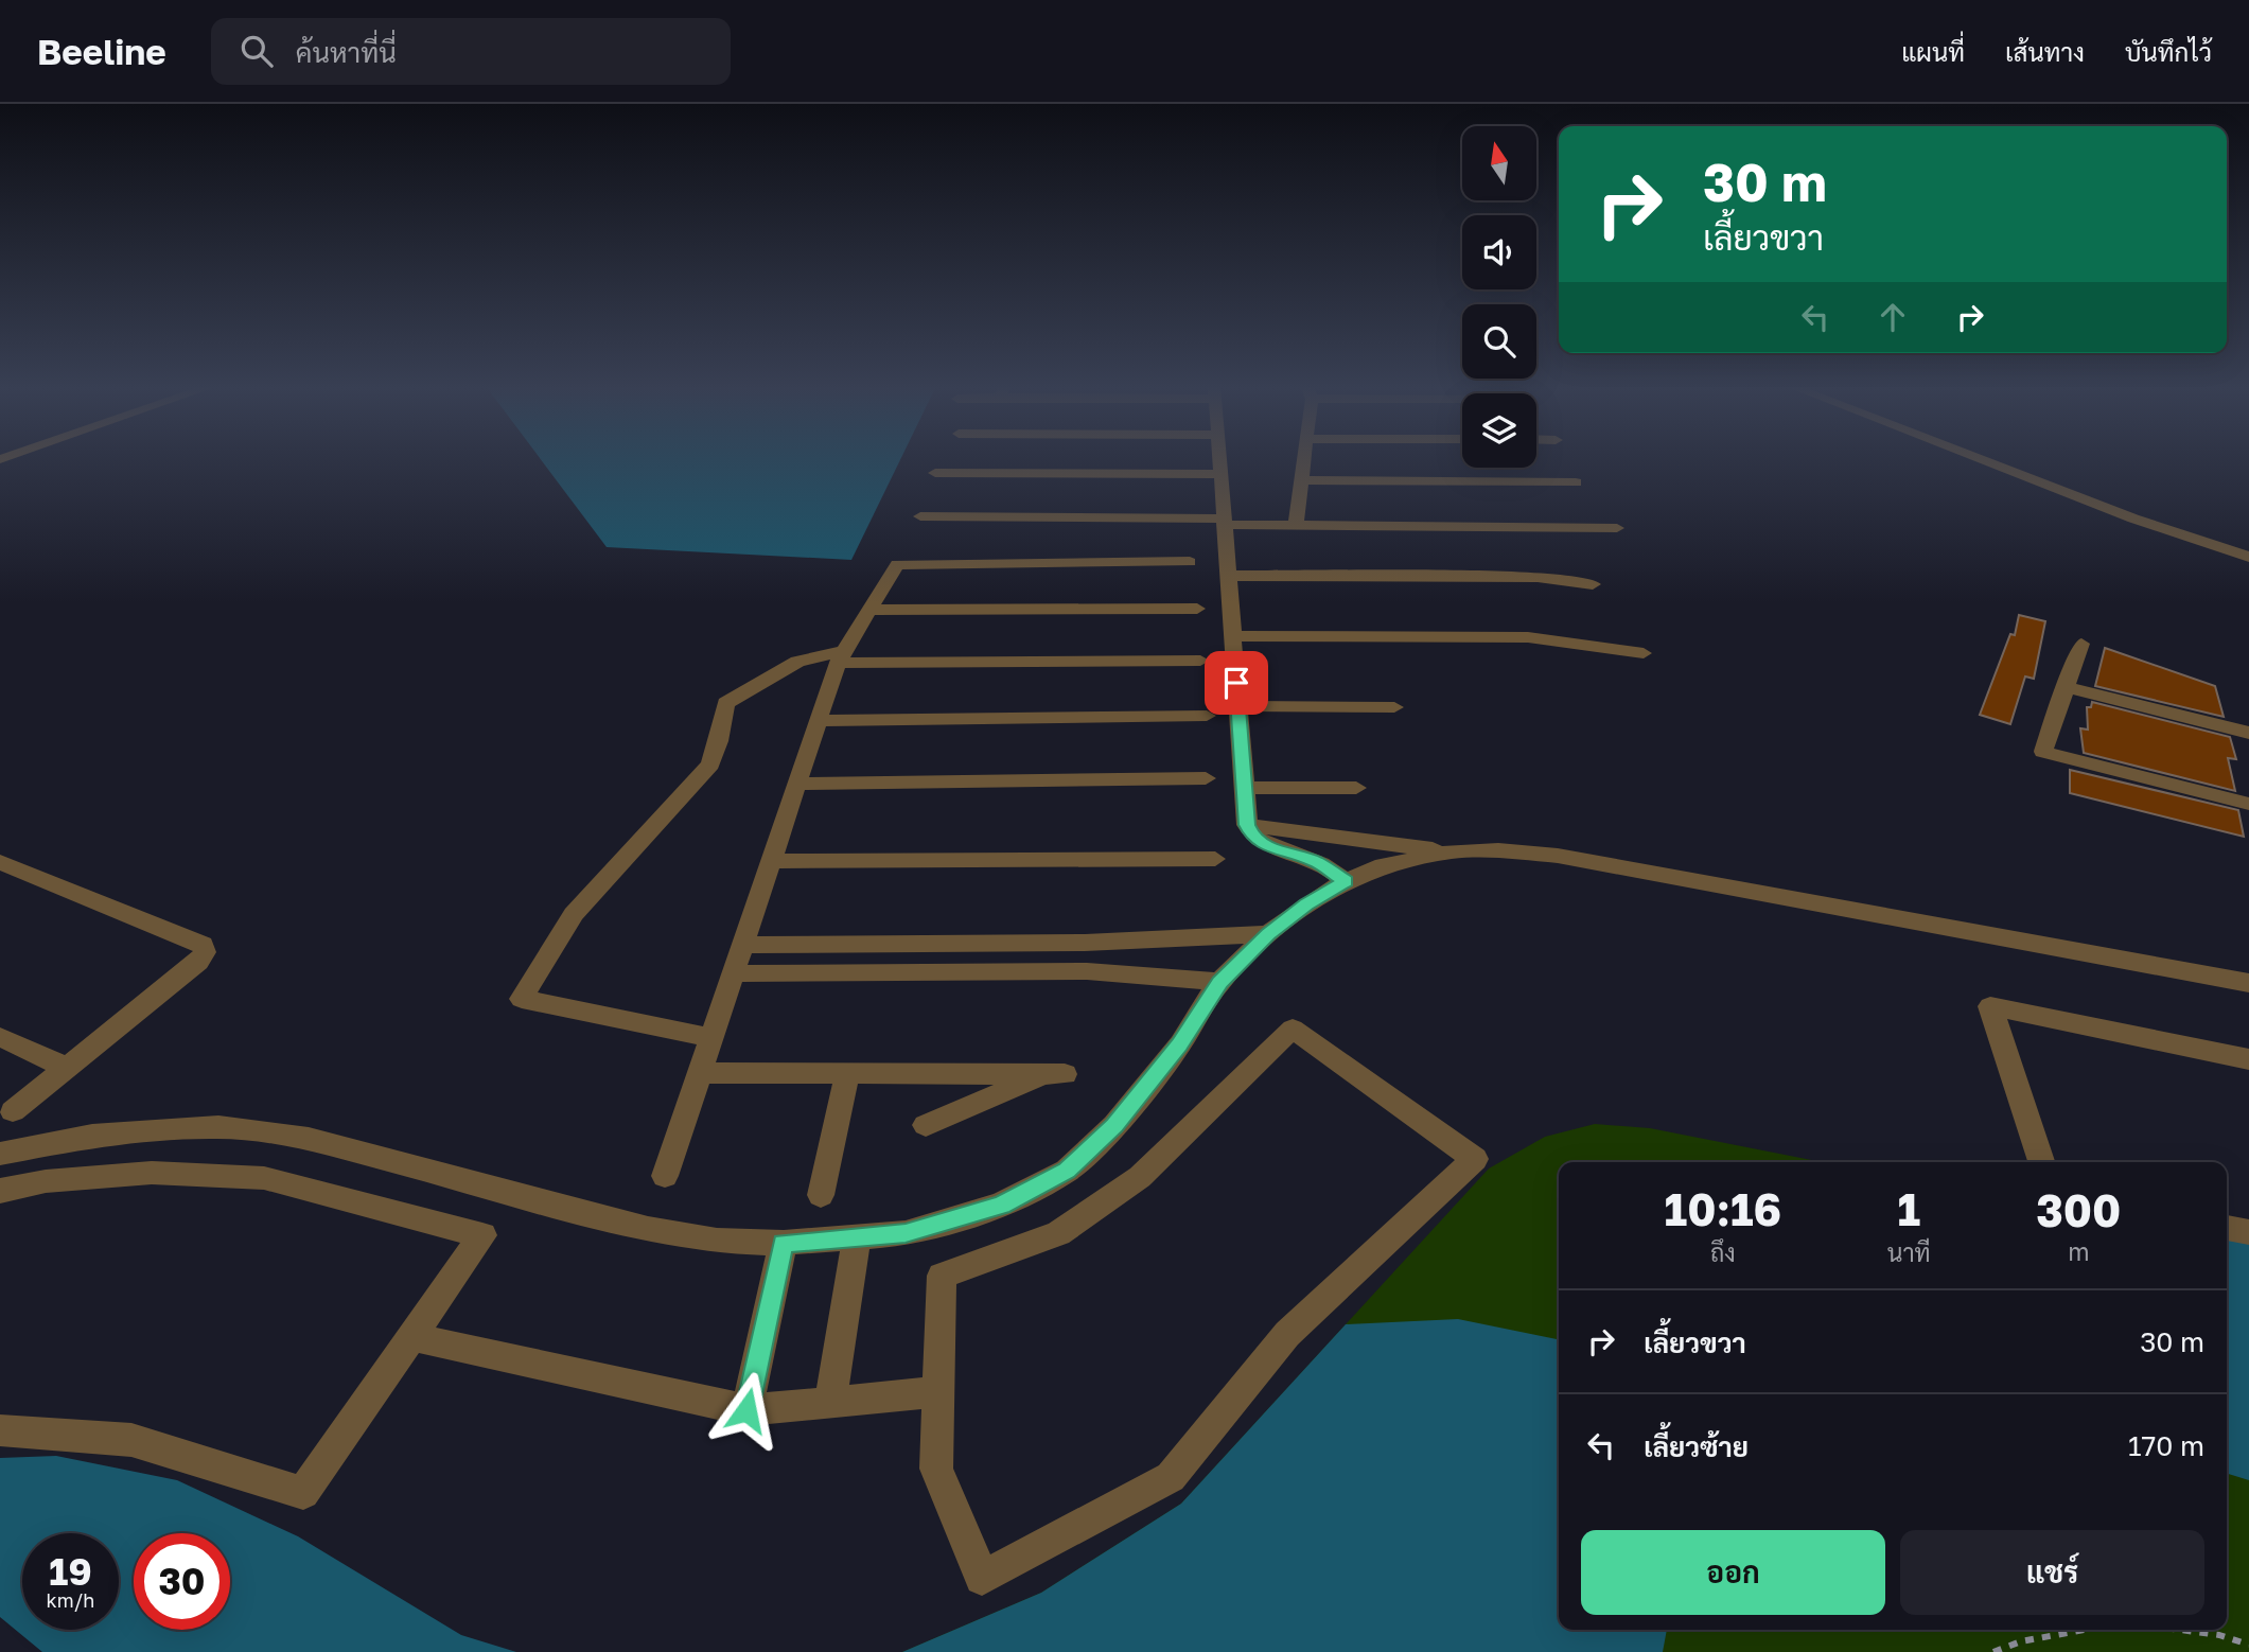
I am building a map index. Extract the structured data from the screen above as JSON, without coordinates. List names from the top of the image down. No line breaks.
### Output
{"north":"top","page":{"header":"Beeline","search":"ค้นหาที่นี่","nav":["แผนที่","เส้นทาง","บันทึกไว้"],"turn":["30 m","เลี้ยวขวา"],"eta":["10:16","ถึง","1","นาที","300","m"],"list":[{"name":"เลี้ยวขวา","value":"30 m"},{"name":"เลี้ยวซ้าย","value":"170 m"}],"buttons":["ออก","แชร์"],"speed":"19 km/h","limit":"30"}}
